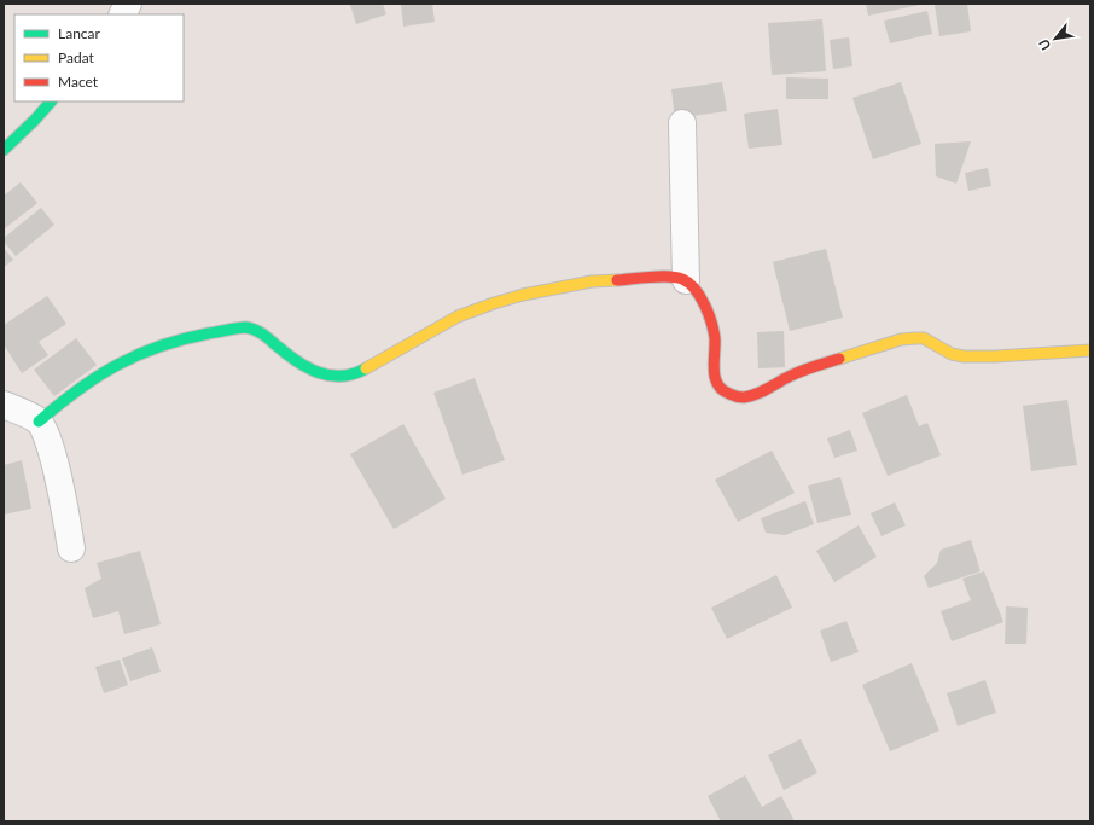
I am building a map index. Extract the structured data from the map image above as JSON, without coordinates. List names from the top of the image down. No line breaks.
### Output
{"legend":["Lancar","Padat","Macet"],"north":"bottom left"}
